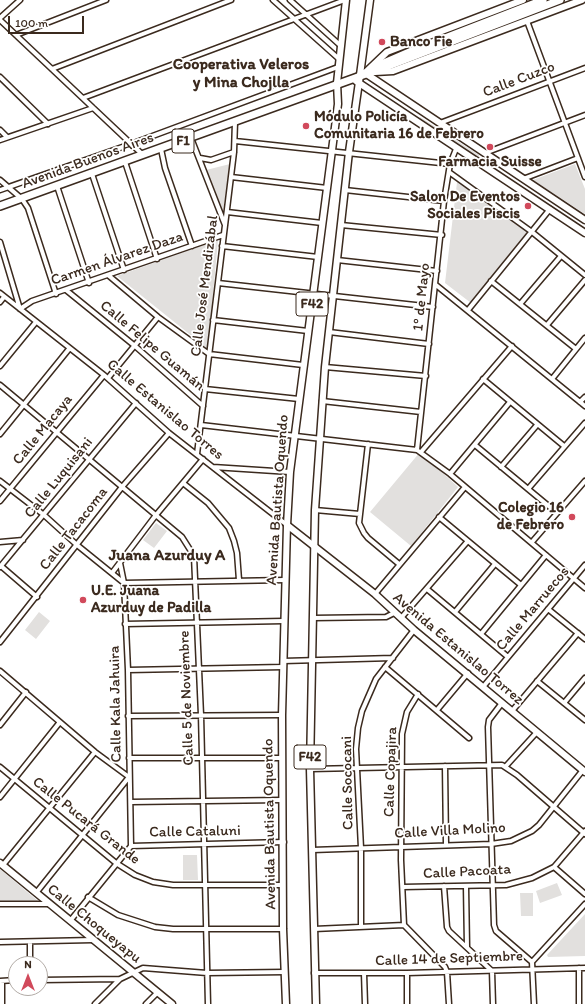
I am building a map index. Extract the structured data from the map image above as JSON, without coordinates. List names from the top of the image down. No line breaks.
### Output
{"streets":{"highway":["F1","Avenida Buenos Aires"],"main road":["F42","Calle Estanislao Torres","Avenida Bautista Oquendo","Avenida Estanislao Torrez","Calle Choqueyapu"],"street":["Calle Cuzco","Carmen Álvarez Daza","Calle José Mendizábal","1º de Mayo","Calle Felipe Guamán","Calle Macaya","Calle Luquisani","Calle Tacacoma","Calle Marruecos","Calle 5 de Noviembre","Calle Kala Jahuira","Calle Copajira","Calle Sococani","Calle Pucará Grande","Calle Villa Molino","Calle Cataluni","Calle Pacoata","Calle 14 de Septiembre"]},"crossings":[["Avenida Buenos Aires","Calle José Mendizábal"],["Avenida Buenos Aires","F42"],["Avenida Buenos Aires","Avenida Bautista Oquendo"],["Carmen Álvarez Daza","Calle José Mendizábal"],["Carmen Álvarez Daza","Calle Felipe Guamán"],["Carmen Álvarez Daza","Calle Estanislao Torres"],["Calle José Mendizábal","Calle Felipe Guamán"],["Calle José Mendizábal","Calle Estanislao Torres"],["F42","Calle Estanislao Torres"],["F42","Avenida Estanislao Torrez"],["F42","Calle Villa Molino"],["F42","Calle 14 de Septiembre"],["Calle Felipe Guamán","Avenida Bautista Oquendo"],["Calle Estanislao Torres","Calle Macaya"],["Calle Estanislao Torres","Calle Luquisani"],["Calle Estanislao Torres","Avenida Bautista Oquendo"],["Calle Estanislao Torres","Calle Tacacoma"],["Calle Estanislao Torres","Avenida Estanislao Torrez"],["Calle Macaya","Calle 5 de Noviembre"],["Calle Luquisani","Calle 5 de Noviembre"],["Avenida Bautista Oquendo","Calle Pucará Grande"],["Avenida Bautista Oquendo","Calle Cataluni"],["Calle Tacacoma","Calle 5 de Noviembre"],["Calle Marruecos","Avenida Estanislao Torrez"],["Avenida Estanislao Torrez","Calle Sococani"],["Avenida Estanislao Torrez","Calle Villa Molino"],["Calle 5 de Noviembre","Calle Pucará Grande"],["Calle 5 de Noviembre","Calle Cataluni"],["Calle Kala Jahuira","Calle Cataluni"],["Calle Copajira","Calle Villa Molino"],["Calle Copajira","Calle Pacoata"],["Calle Sococani","Calle Villa Molino"]],"districts":["Cooperativa Veleros y Mina Chojlla","Juana Azurduy A"],"places":["Banco Fie","Módulo Policía Comunitaria 16 de Febrero","Farmacia Suisse","Salon De Eventos Sociales Piscis","Colegio 16 de Febrero","U.E. Juana Azurduy de Padilla"],"scale_bar":"100 m","north":"top"}
